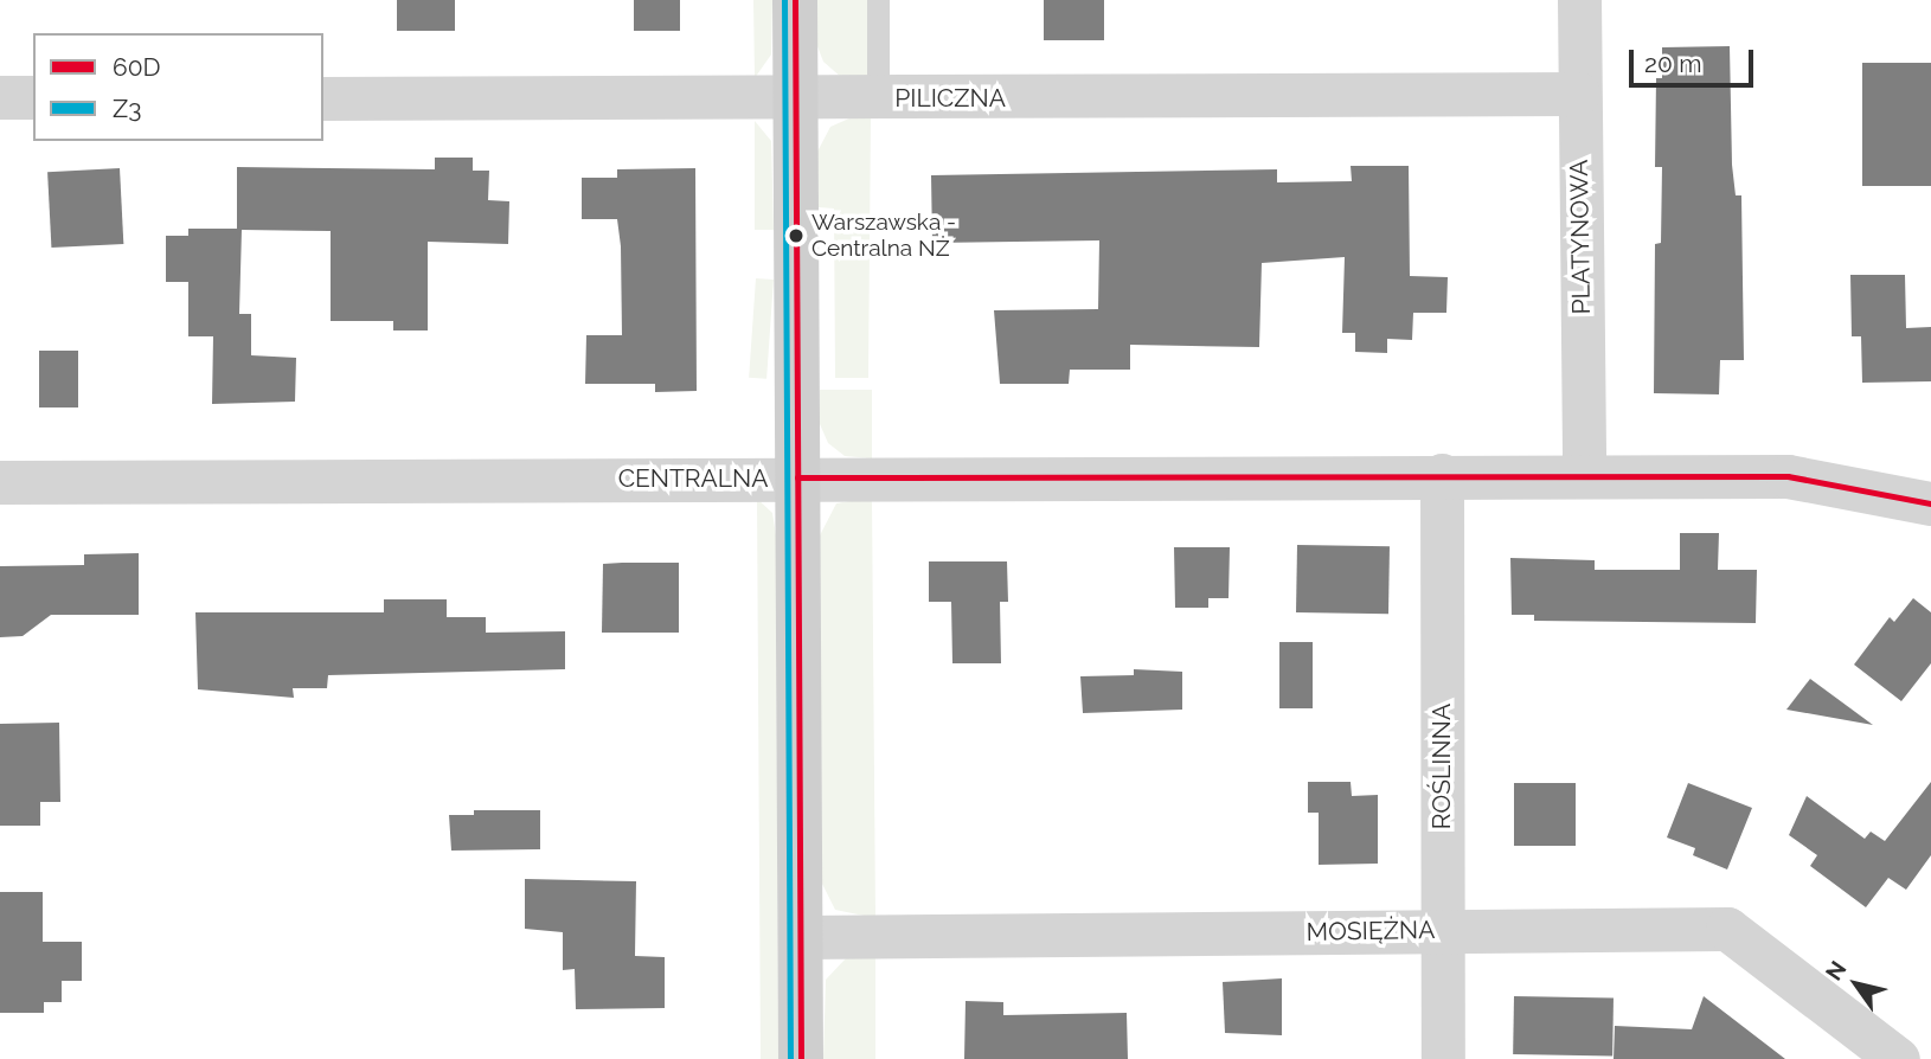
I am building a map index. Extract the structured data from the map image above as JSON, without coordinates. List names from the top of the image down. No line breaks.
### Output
{"streets":{"street":["PILICZNA","PLATYNOWA","CENTRALNA","ROŚLINNA","MOSIĘŻNA"]},"crossings":[["PILICZNA","PLATYNOWA"],["PLATYNOWA","CENTRALNA"],["CENTRALNA","ROŚLINNA"],["ROŚLINNA","MOSIĘŻNA"]],"places":["Warszawska - Centralna NŻ"],"lines":["transit line 60D","transit line Z3"],"legend":["60D","Z3"],"scale_bar":"20 m","north":"top left"}
